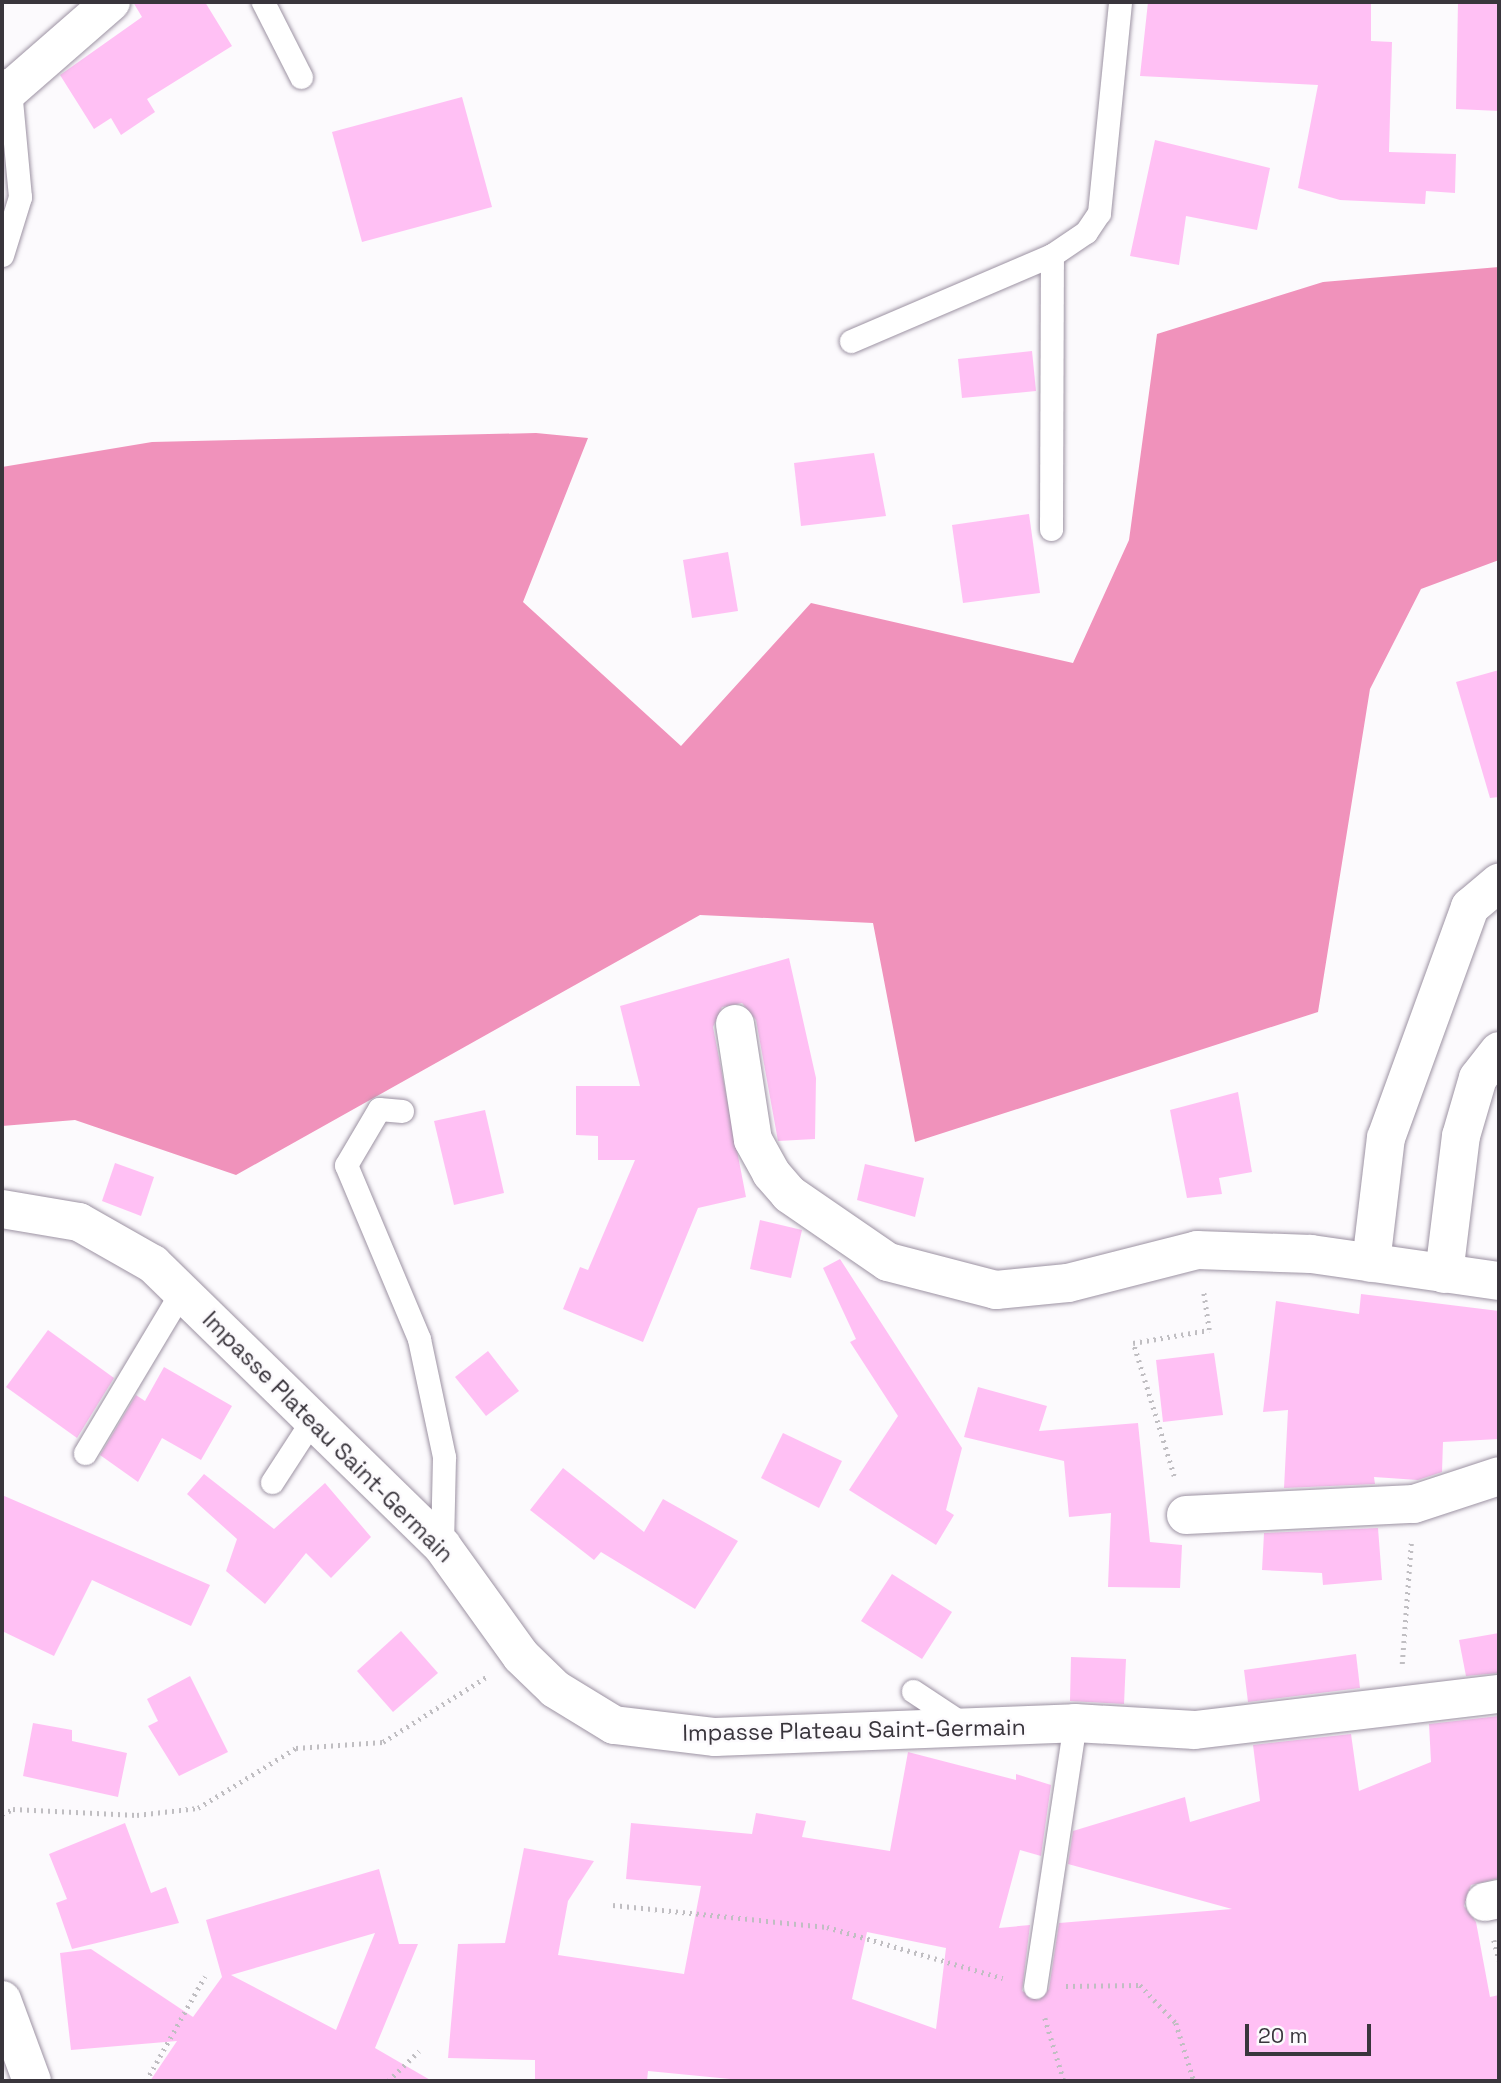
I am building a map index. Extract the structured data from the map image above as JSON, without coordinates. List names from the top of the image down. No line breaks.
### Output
{"streets":{"street":["Impasse Plateau Saint-Germain"]},"scale_bar":"20 m"}
